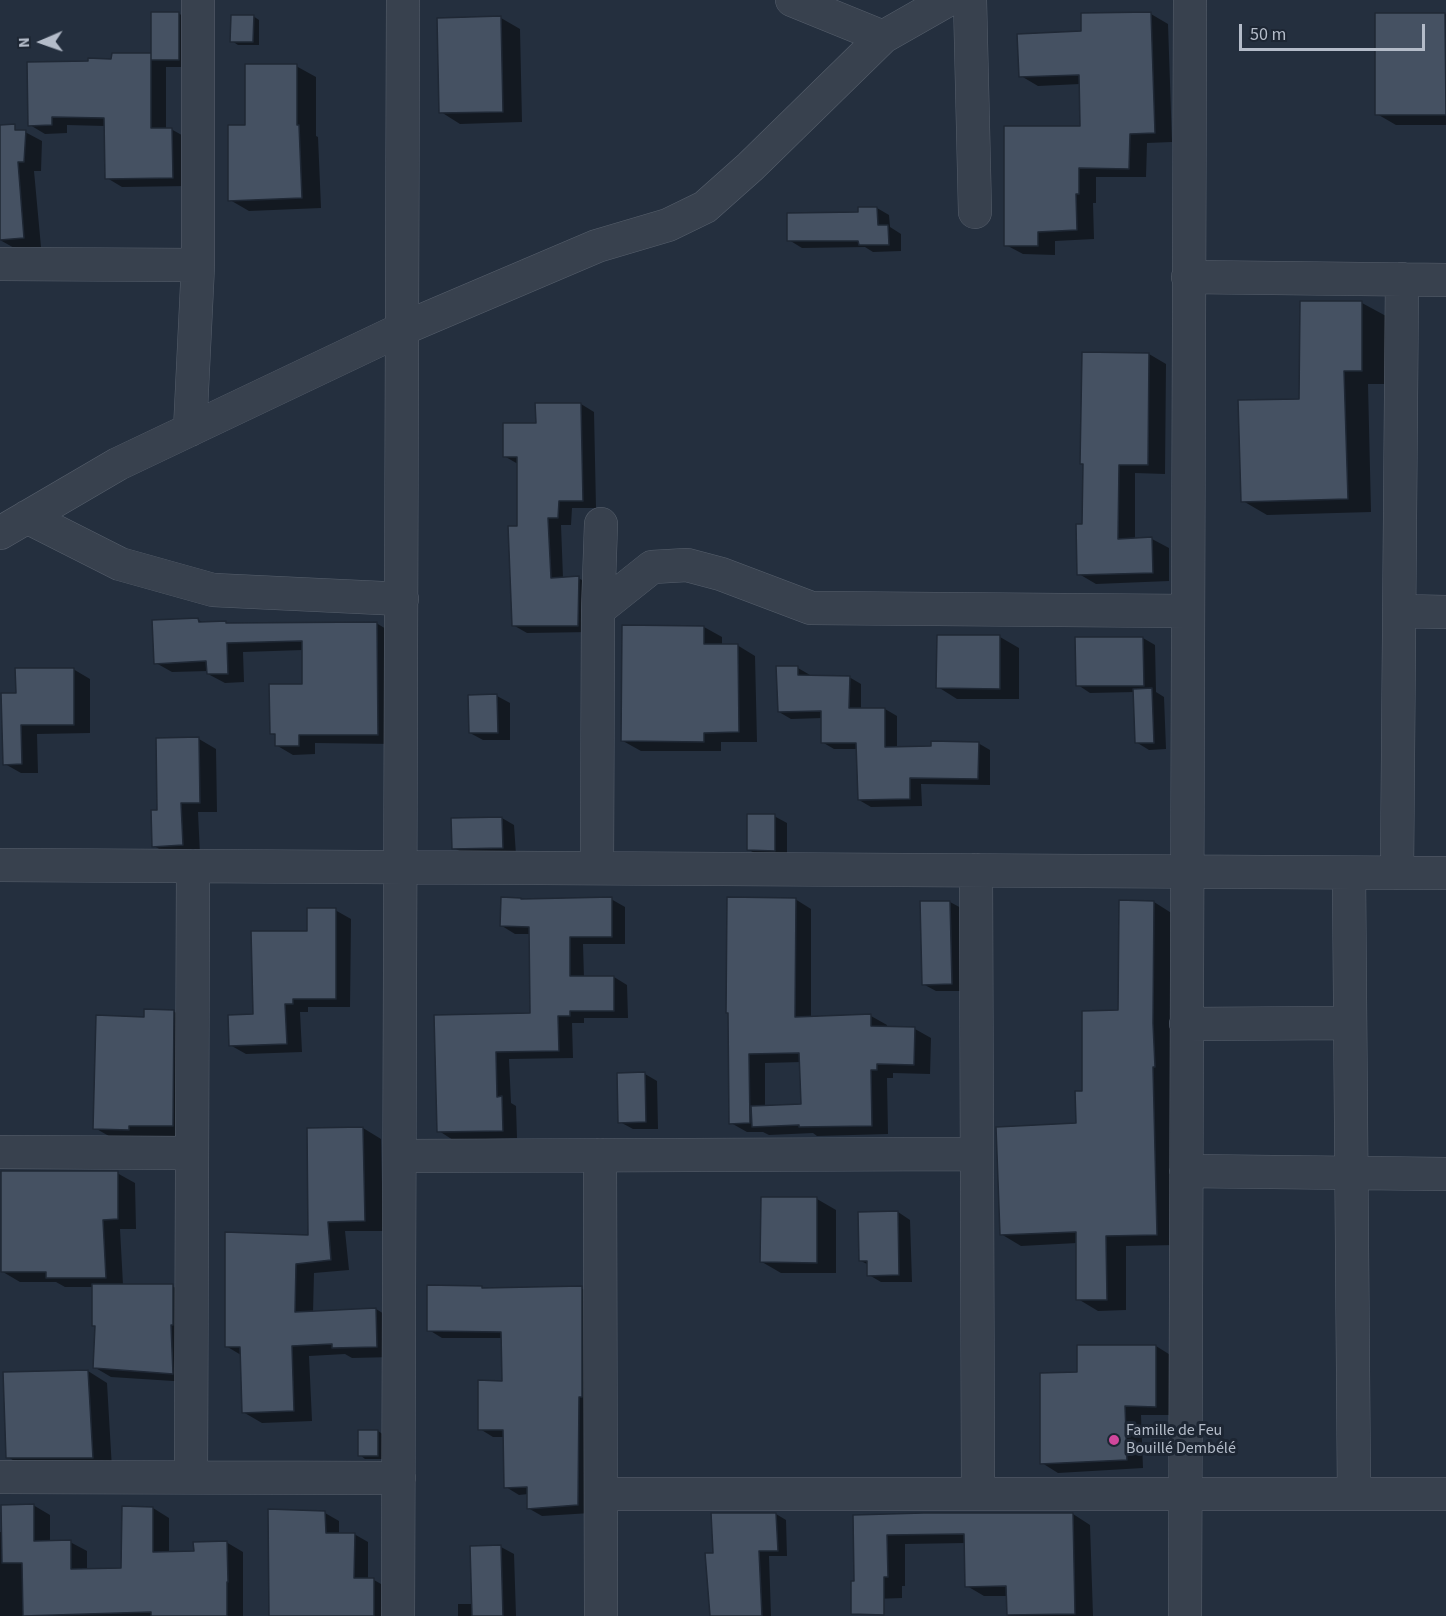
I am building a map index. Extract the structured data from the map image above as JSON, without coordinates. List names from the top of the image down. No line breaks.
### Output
{"places":["Famille de Feu Bouillé Dembélé"],"scale_bar":"50 m","north":"left"}
